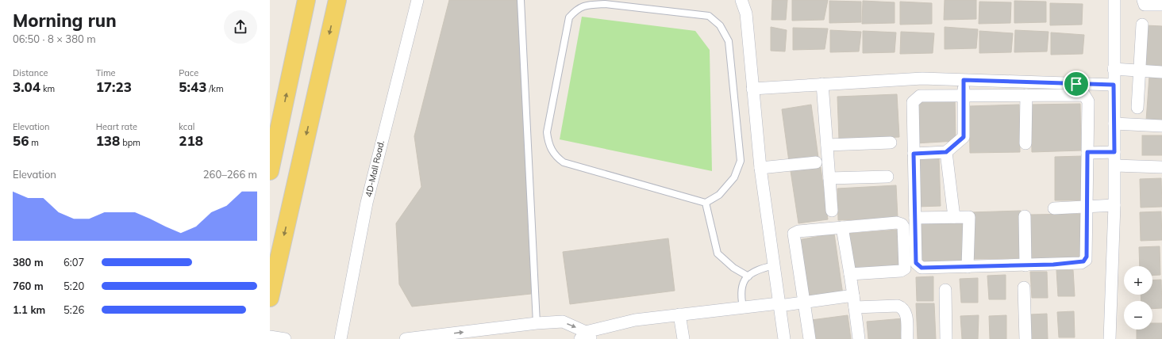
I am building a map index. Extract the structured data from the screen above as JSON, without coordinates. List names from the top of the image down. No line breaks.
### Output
{"streets":{"street":["4D-Mall Road."]},"page":{"heading":["Morning run","06:50 · 8 × 380 m"],"stats":[["Distance","3.04 km"],["Time","17:23"],["Pace","5:43 /km"],["Elevation","56 m"],["Heart rate","138 bpm"],["kcal","218"]],"chart":["Elevation","260–266 m"],"list":[{"name":"380 m","note":"6:07"},{"name":"760 m","note":"5:20"},{"name":"1.1 km","note":"5:26"}],"map_buttons":["+","−"]}}
